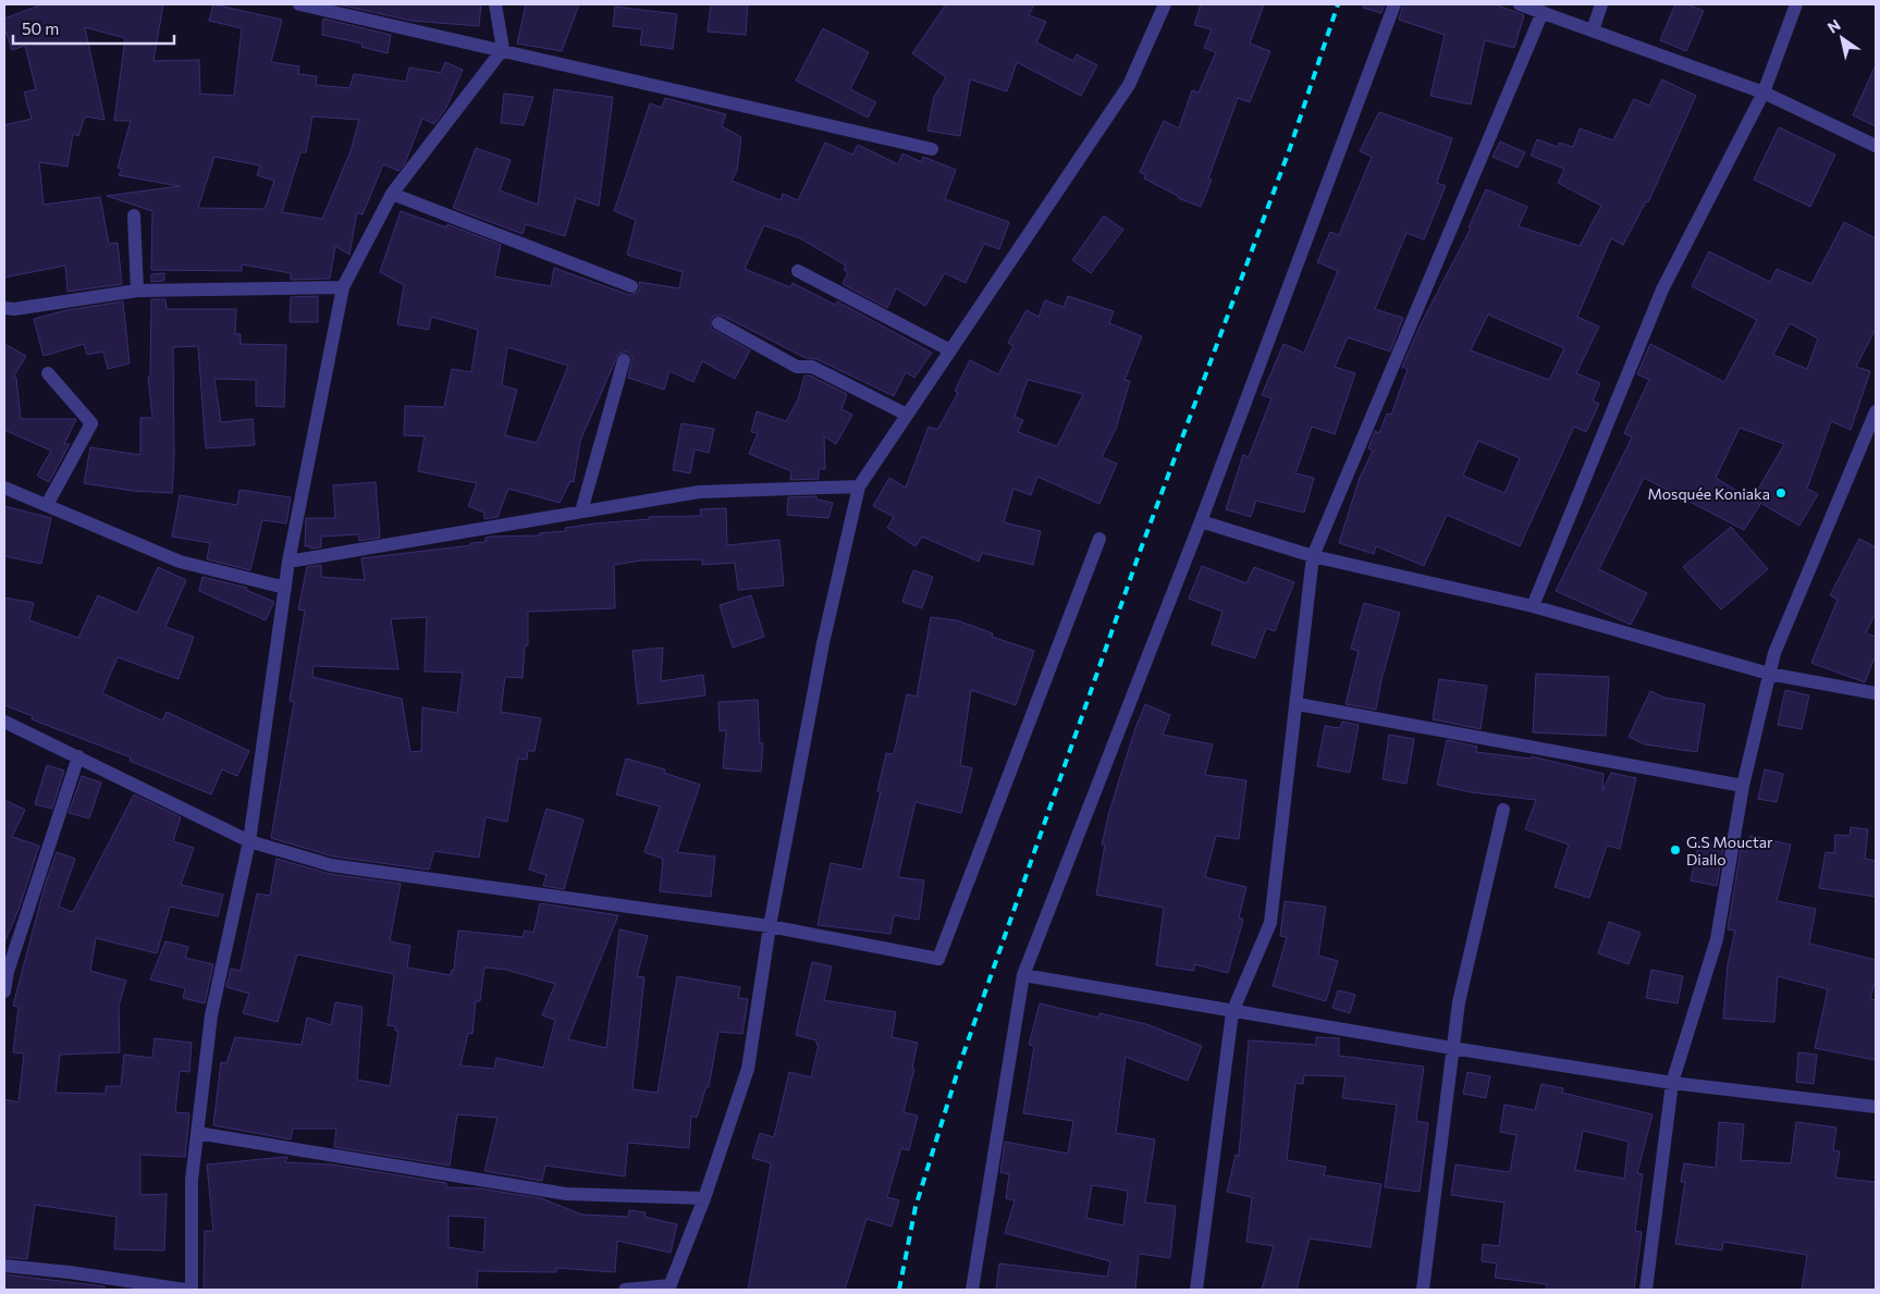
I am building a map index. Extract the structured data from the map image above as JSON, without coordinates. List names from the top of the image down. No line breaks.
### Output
{"places":["Mosquée Koniaka","G.S Mouctar Diallo"],"scale_bar":"50 m","north":"top left"}
